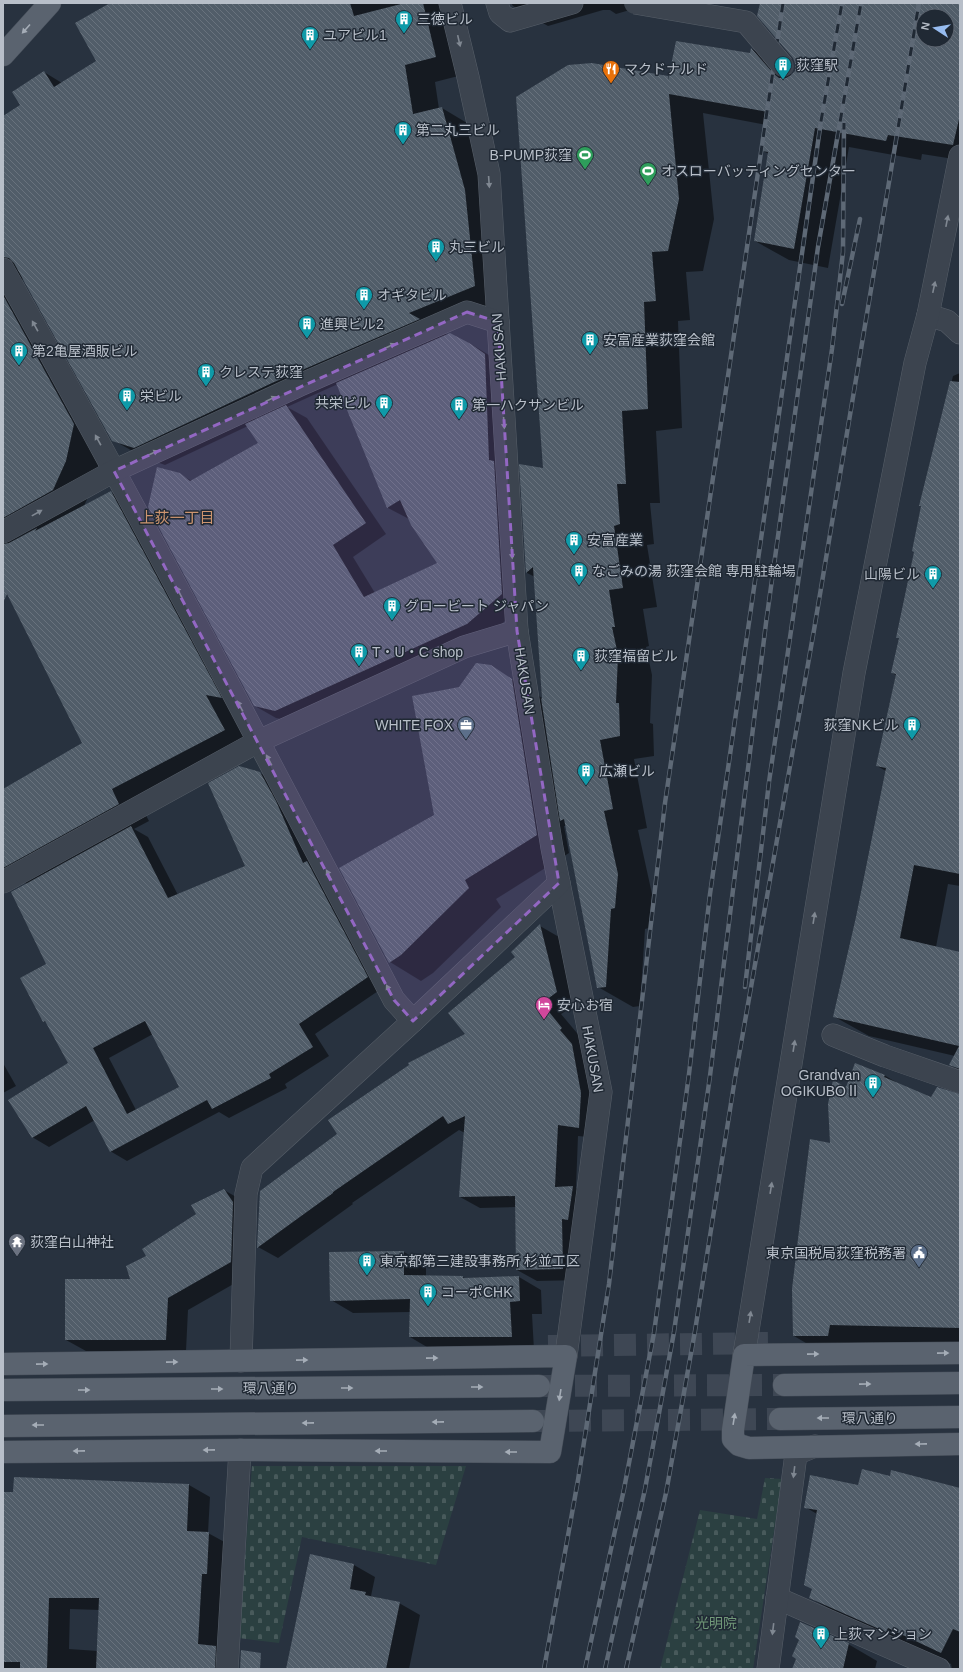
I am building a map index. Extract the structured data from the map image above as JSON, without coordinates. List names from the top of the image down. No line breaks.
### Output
{"streets":{"main road":["環八通り"],"street":["HAKUSAN"]},"one_way":["HAKUSAN"],"districts":["上荻一丁目"],"parks":["光明院"],"places":{"building":["三徳ビル","ユアビル1","荻窪駅","第二丸三ビル","丸三ビル","オギタビル","進興ビル2","安富産業荻窪会館","第2亀屋酒販ビル","クレステ荻窪","栄ビル","共栄ビル","第一ハクサンビル","安富産業","なごみの湯 荻窪会館 専用駐輪場","山陽ビル","グロービート ジャパン","T・U・C shop","荻窪福留ビル","荻窪NKビル","広瀬ビル","Grandvan OGIKUBOⅡ","東京都第三建設事務所 杉並工区","コーポCHK","上荻マンション"],"restaurant":["マクドナルド"],"sports":["B-PUMP荻窪","オスローバッティングセンター"],"office":["WHITE FOX"],"hotel":["安心お宿"],"temple":["荻窪白山神社"],"public building":["東京国税局荻窪税務署"]},"north":"left"}
